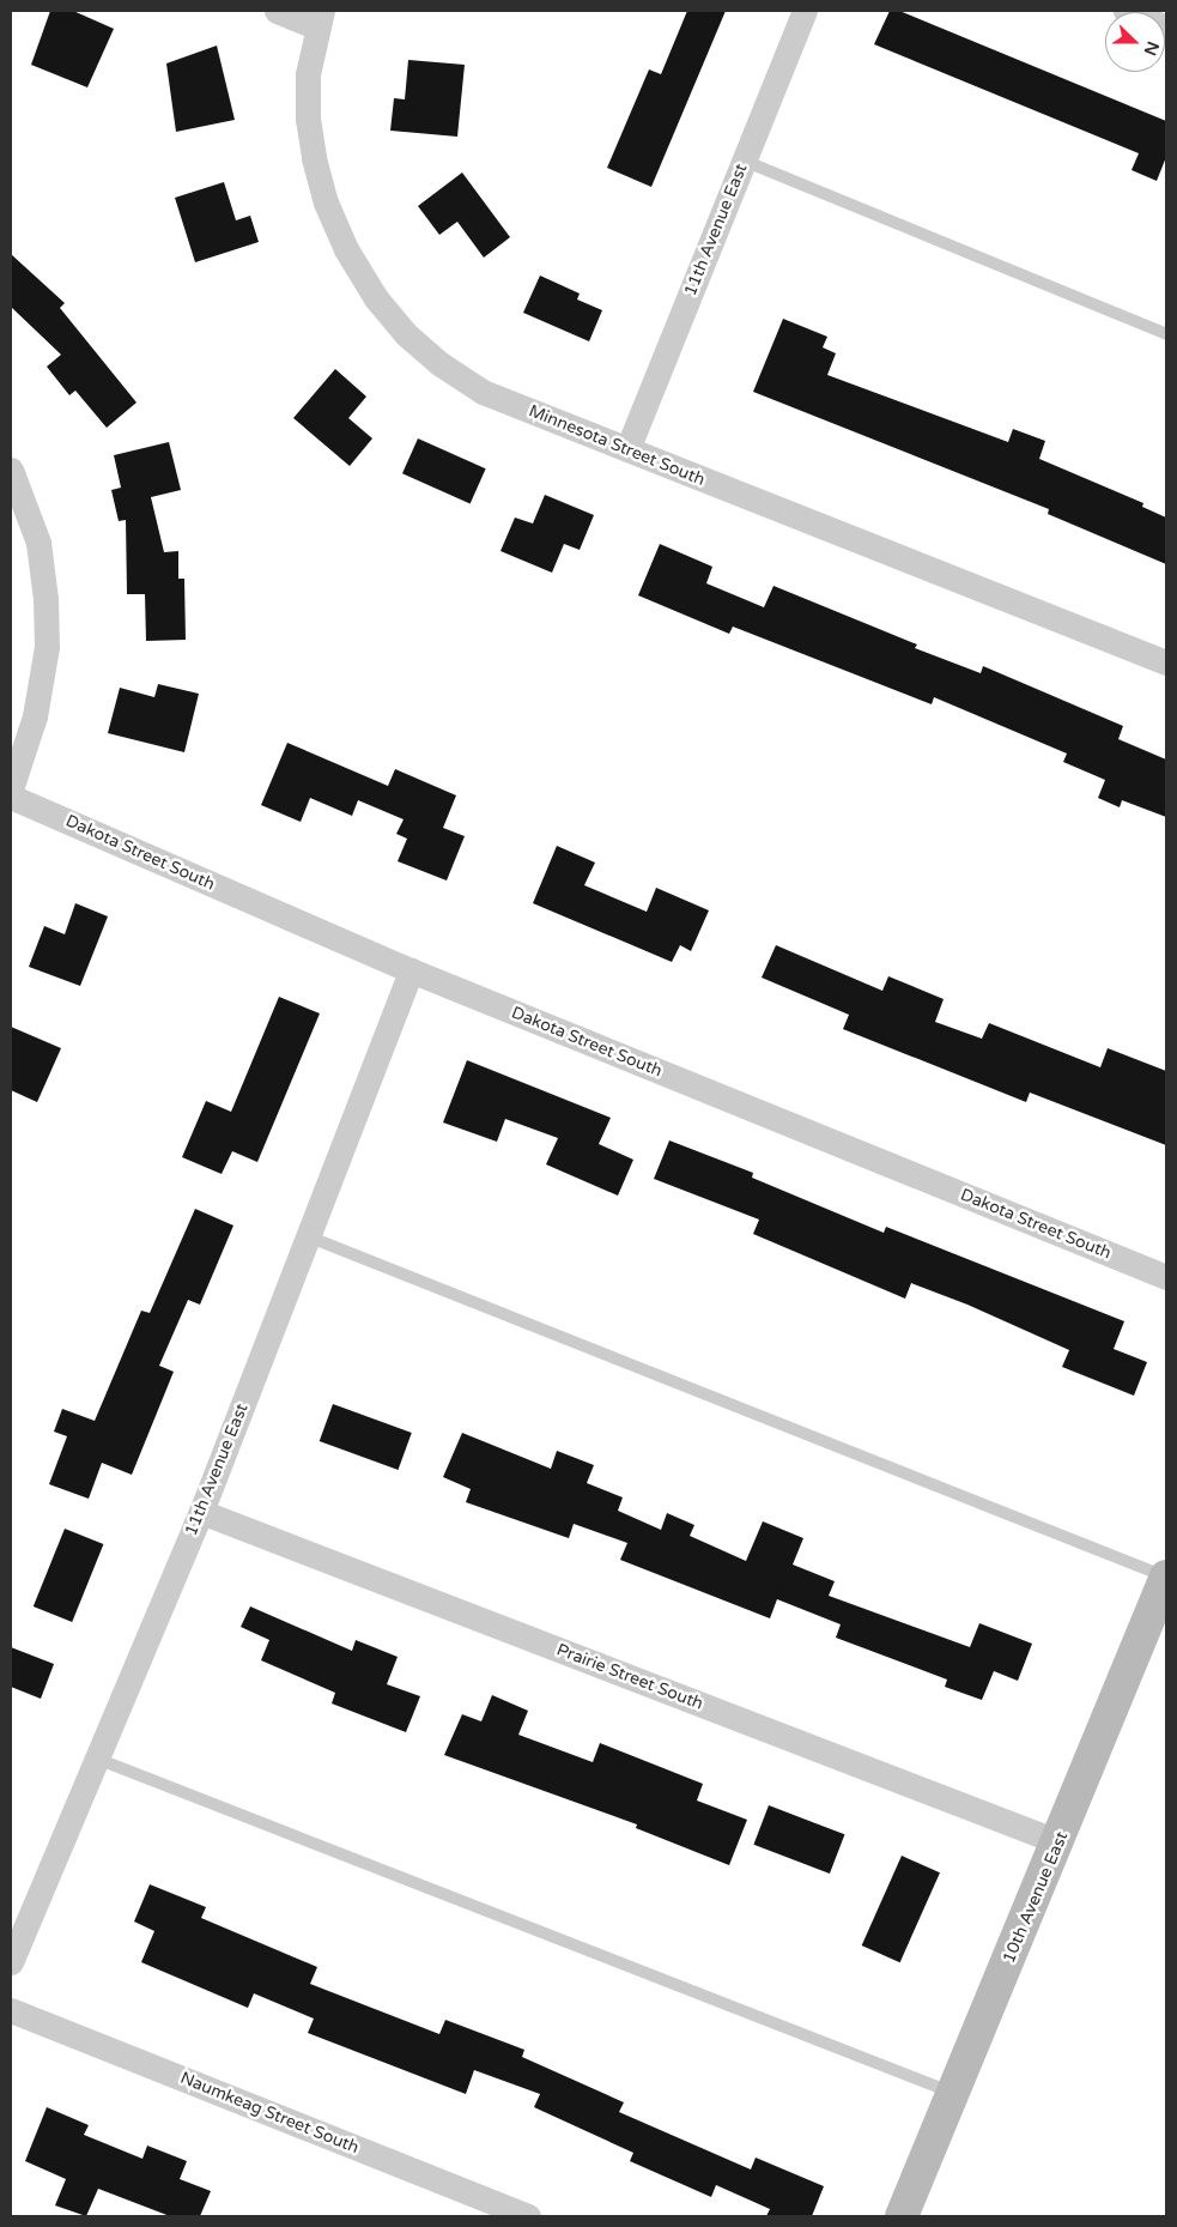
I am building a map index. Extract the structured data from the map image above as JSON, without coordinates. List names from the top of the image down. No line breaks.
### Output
{"streets":{"main road":["10th Avenue East"],"street":["11th Avenue East","Minnesota Street South","Dakota Street South","Prairie Street South","Naumkeag Street South"]},"crossings":[["11th Avenue East","Minnesota Street South"],["11th Avenue East","Dakota Street South"],["11th Avenue East","Prairie Street South"],["Prairie Street South","10th Avenue East"]],"north":"right"}
